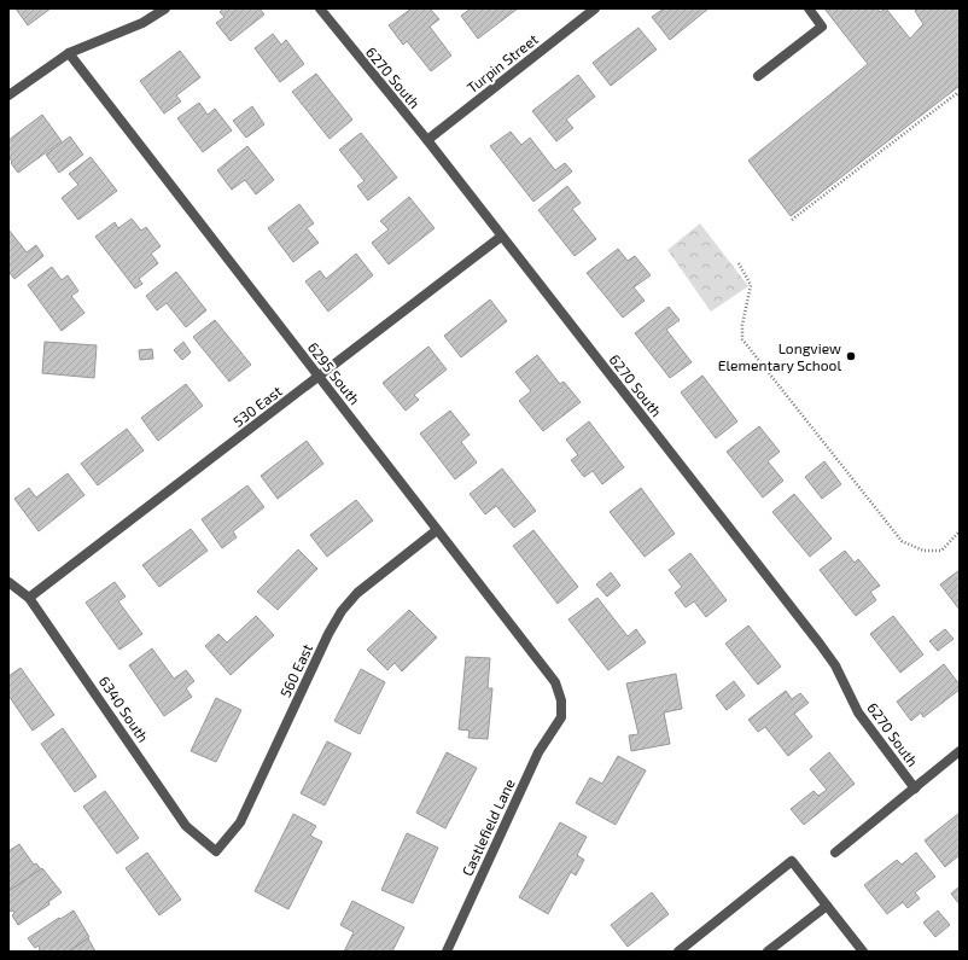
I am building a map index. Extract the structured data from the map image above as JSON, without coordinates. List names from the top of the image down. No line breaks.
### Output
{"streets":{"street":["Turpin Street","6270 South","6295 South","530 East","560 East","6340 South","Castlefield Lane"]},"crossings":[["Turpin Street","6270 South"],["6270 South","530 East"],["6295 South","530 East"],["6295 South","560 East"],["6295 South","Castlefield Lane"],["530 East","6340 South"],["560 East","6340 South"]],"places":["Longview Elementary School"]}
